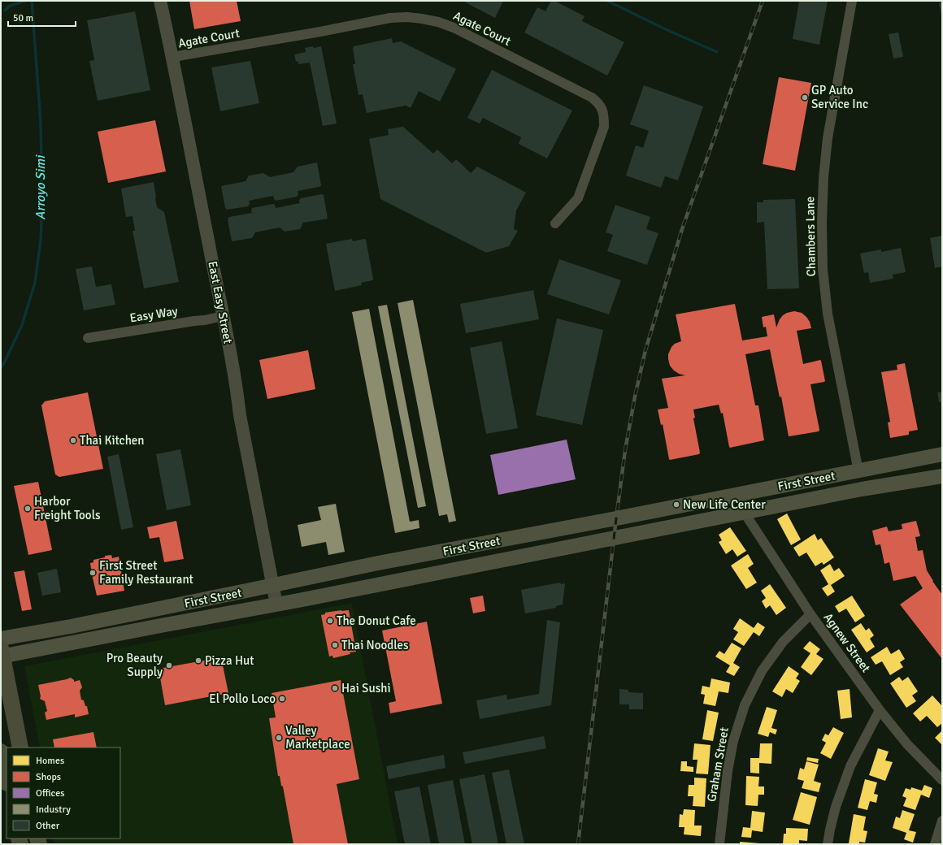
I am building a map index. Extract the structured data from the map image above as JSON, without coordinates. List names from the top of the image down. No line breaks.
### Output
{"streets":{"main road":["First Street"],"street":["Agate Court","Chambers Lane","East Easy Street","Easy Way","Agnew Street","Graham Street"]},"crossings":[["Agate Court","East Easy Street"],["Chambers Lane","First Street"],["East Easy Street","Easy Way"],["East Easy Street","First Street"],["First Street","Agnew Street"],["Agnew Street","Graham Street"]],"water":["Arroyo Simi"],"places":["GP Auto Service Inc","Thai Kitchen","New Life Center","Harbor Freight Tools","First Street Family Restaurant","The Donut Cafe","Thai Noodles","Pizza Hut","Pro Beauty Supply","Hai Sushi","El Pollo Loco","Valley Marketplace"],"legend":["Homes","Shops","Offices","Industry","Other"],"scale_bar":"50 m"}
